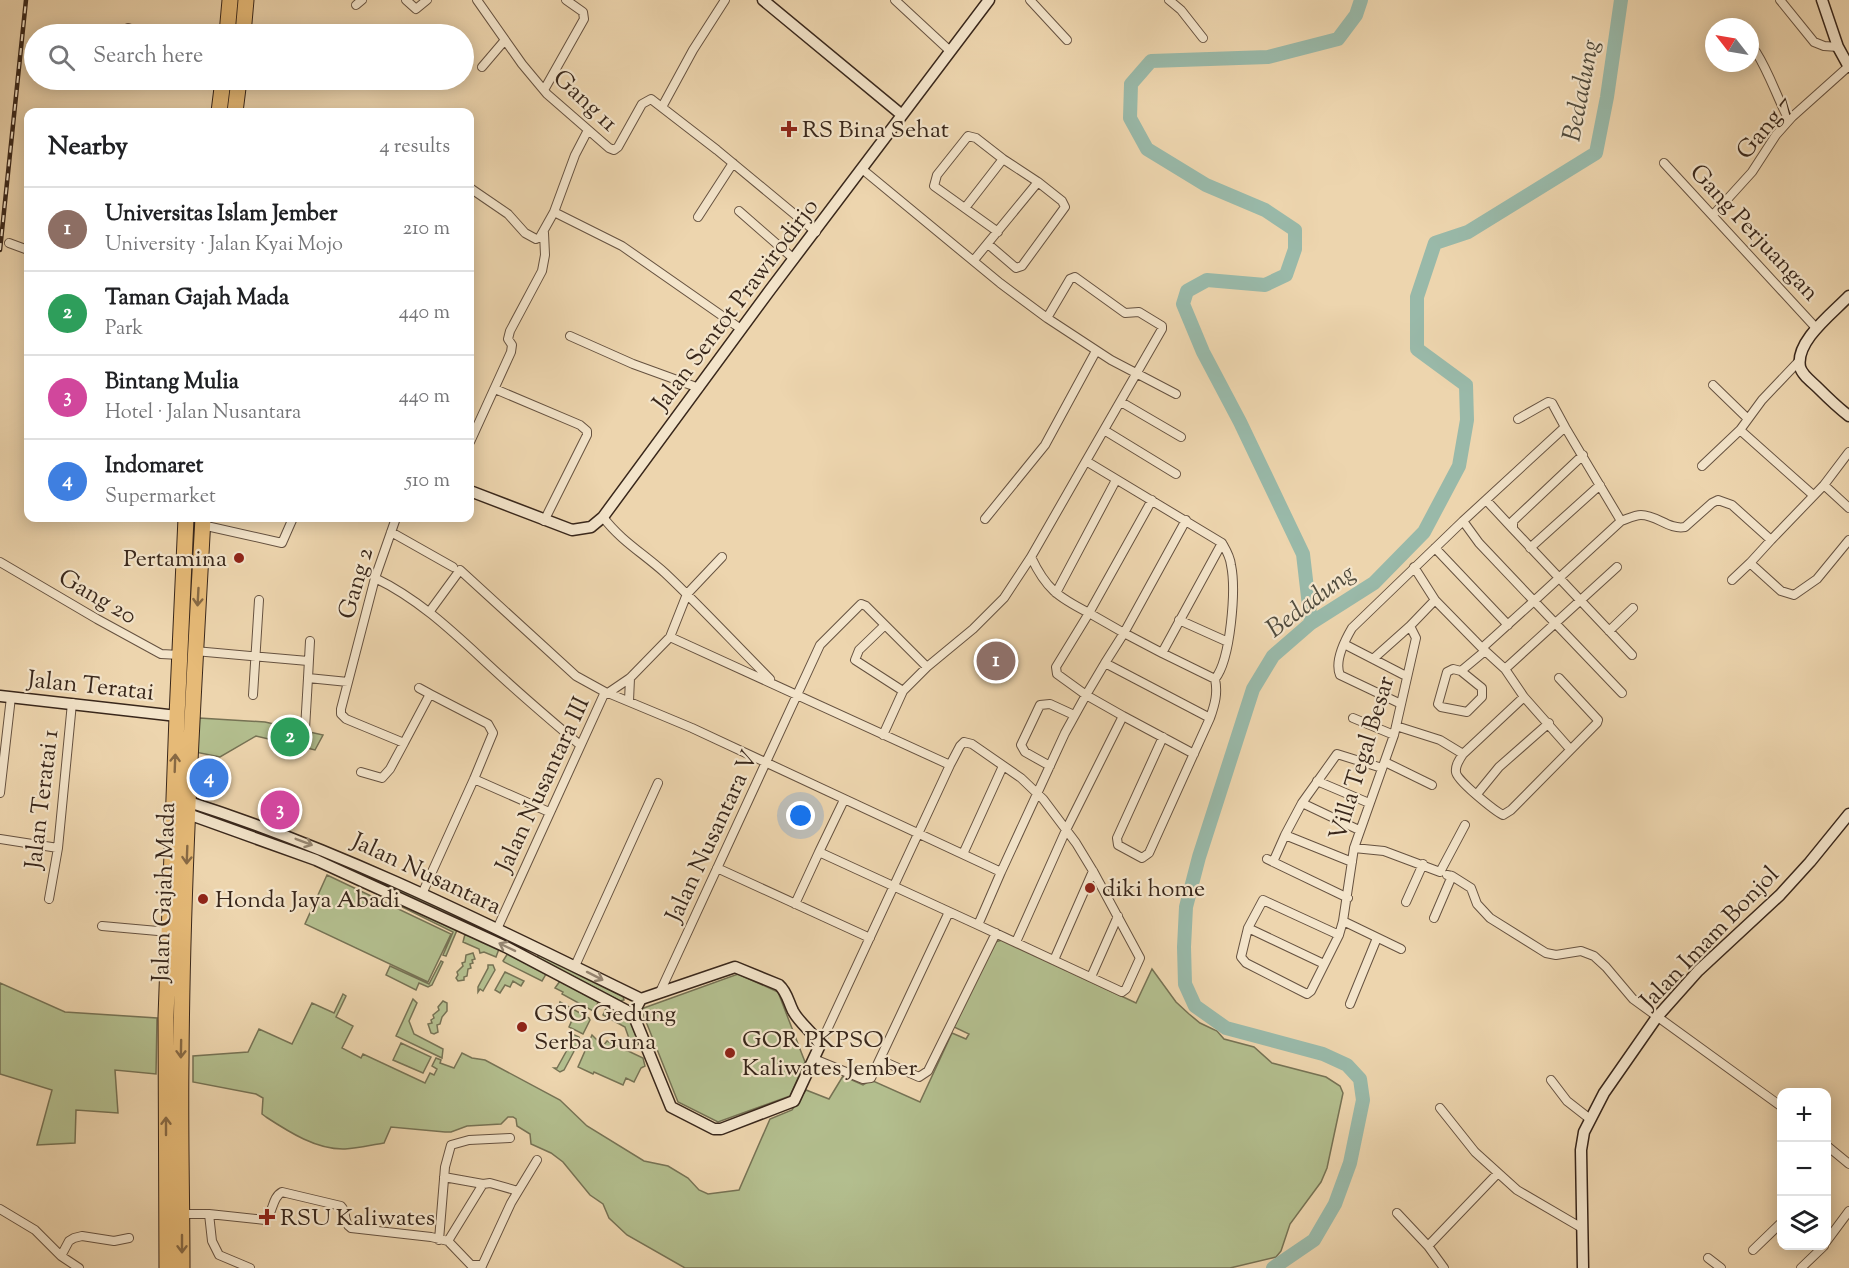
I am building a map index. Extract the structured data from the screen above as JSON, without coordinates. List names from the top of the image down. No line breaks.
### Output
{"streets":{"highway":["Jalan Gajah Mada"],"street":["Gang 11","Gang 7","Gang Perjuangan","Jalan Sentot Prawirodirjo","Gang 2","Gang 20","Jalan Teratai","Villa Tegal Besar","Jalan Nusantara III","Jalan Teratai 1","Jalan Nusantara V","Jalan Nusantara","Jalan Imam Bonjol"]},"crossings":[["Gang 7","Gang Perjuangan"],["Gang 20","Jalan Gajah Mada"],["Jalan Teratai","Jalan Teratai 1"],["Jalan Teratai","Jalan Gajah Mada"],["Jalan Nusantara III","Jalan Nusantara"],["Jalan Nusantara V","Jalan Nusantara"],["Jalan Nusantara","Jalan Gajah Mada"]],"water":["Bedadung"],"places":{"health":["RS Bina Sehat","RSU Kaliwates"],"other":["Pertamina","diki home","Honda Jaya Abadi","GSG Gedung Serba Guna","GOR PKPSO Kaliwates Jember"]},"north":"top left","page":{"search":"Search here","heading":["Nearby","4 results"],"list":[{"mark":"1","name":"Universitas Islam Jember","note":"University · Jalan Kyai Mojo","value":"210 m"},{"mark":"2","name":"Taman Gajah Mada","note":"Park","value":"440 m"},{"mark":"3","name":"Bintang Mulia","note":"Hotel · Jalan Nusantara","value":"440 m"},{"mark":"4","name":"Indomaret","note":"Supermarket","value":"510 m"}],"pins":["1","2","4","3"],"map_buttons":["+","−"]}}
